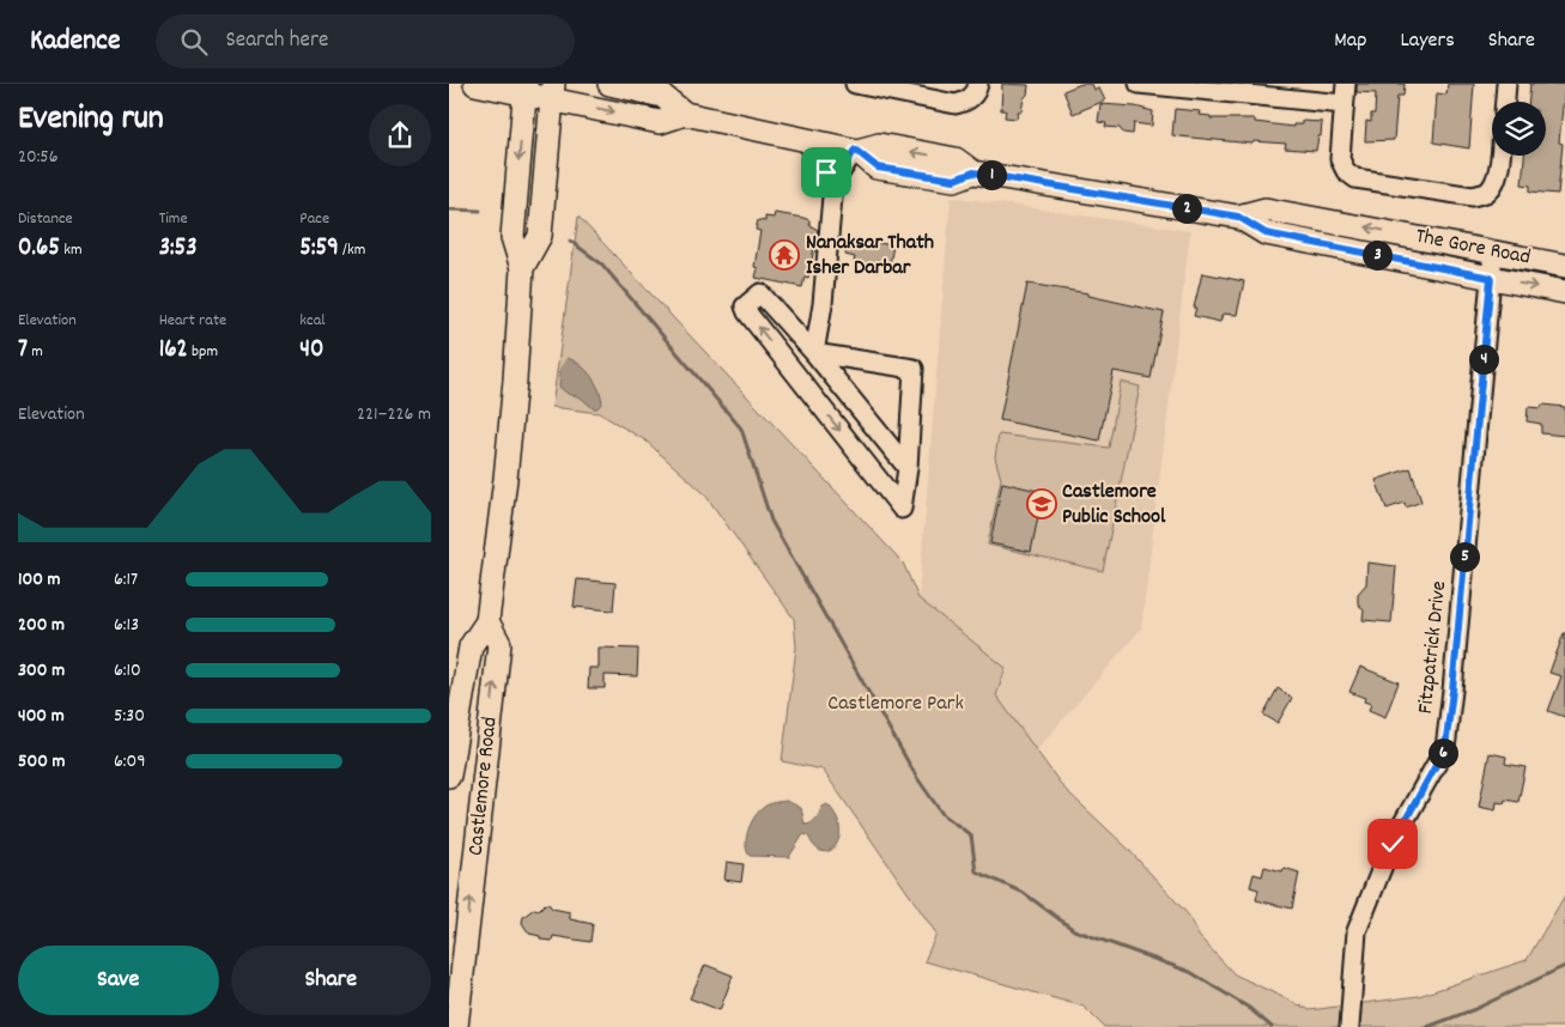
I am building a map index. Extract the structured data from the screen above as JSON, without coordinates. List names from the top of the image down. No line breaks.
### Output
{"streets":{"main road":["The Gore Road","Castlemore Road"],"street":["Fitzpatrick Drive"]},"crossings":[["The Gore Road","Fitzpatrick Drive"],["The Gore Road","Castlemore Road"]],"parks":["Castlemore Park"],"places":{"temple":["Nanaksar Thath Isher Darbar"],"school or university":["Castlemore Public School"]},"page":{"header":"Kadence","search":"Search here","nav":["Map","Layers","Share"],"heading":["Evening run","20:56"],"pins":["1","2","3","4","5","6"],"stats":[["Distance","0.65 km"],["Time","3:53"],["Pace","5:59 /km"],["Elevation","7 m"],["Heart rate","162 bpm"],["kcal","40"]],"chart":["Elevation","221–226 m"],"list":[{"name":"100 m","note":"6:17"},{"name":"200 m","note":"6:13"},{"name":"300 m","note":"6:10"},{"name":"400 m","note":"5:30"},{"name":"500 m","note":"6:09"}],"buttons":["Save","Share"]}}
